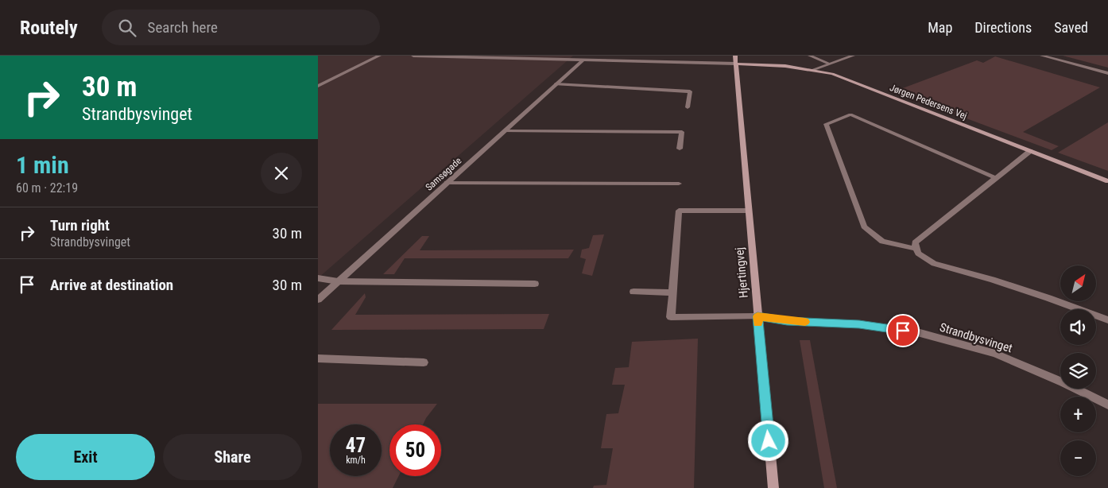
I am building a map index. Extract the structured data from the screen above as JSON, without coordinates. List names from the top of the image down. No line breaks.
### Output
{"streets":{"main road":["Jørgen Pedersens Vej","Hjertingvej"],"street":["Samsøgade","Strandbysvinget"]},"crossings":[["Jørgen Pedersens Vej","Hjertingvej"],["Hjertingvej","Strandbysvinget"]],"north":"top right","page":{"header":"Routely","search":"Search here","nav":["Map","Directions","Saved"],"turn":["30 m","Strandbysvinget"],"heading":["1 min","60 m · 22:19"],"list":[{"name":"Turn right","note":"Strandbysvinget","value":"30 m"},{"name":"Arrive at destination","value":"30 m"}],"map_buttons":["+","−"],"speed":"47 km/h","limit":"50","buttons":["Exit","Share"]}}
